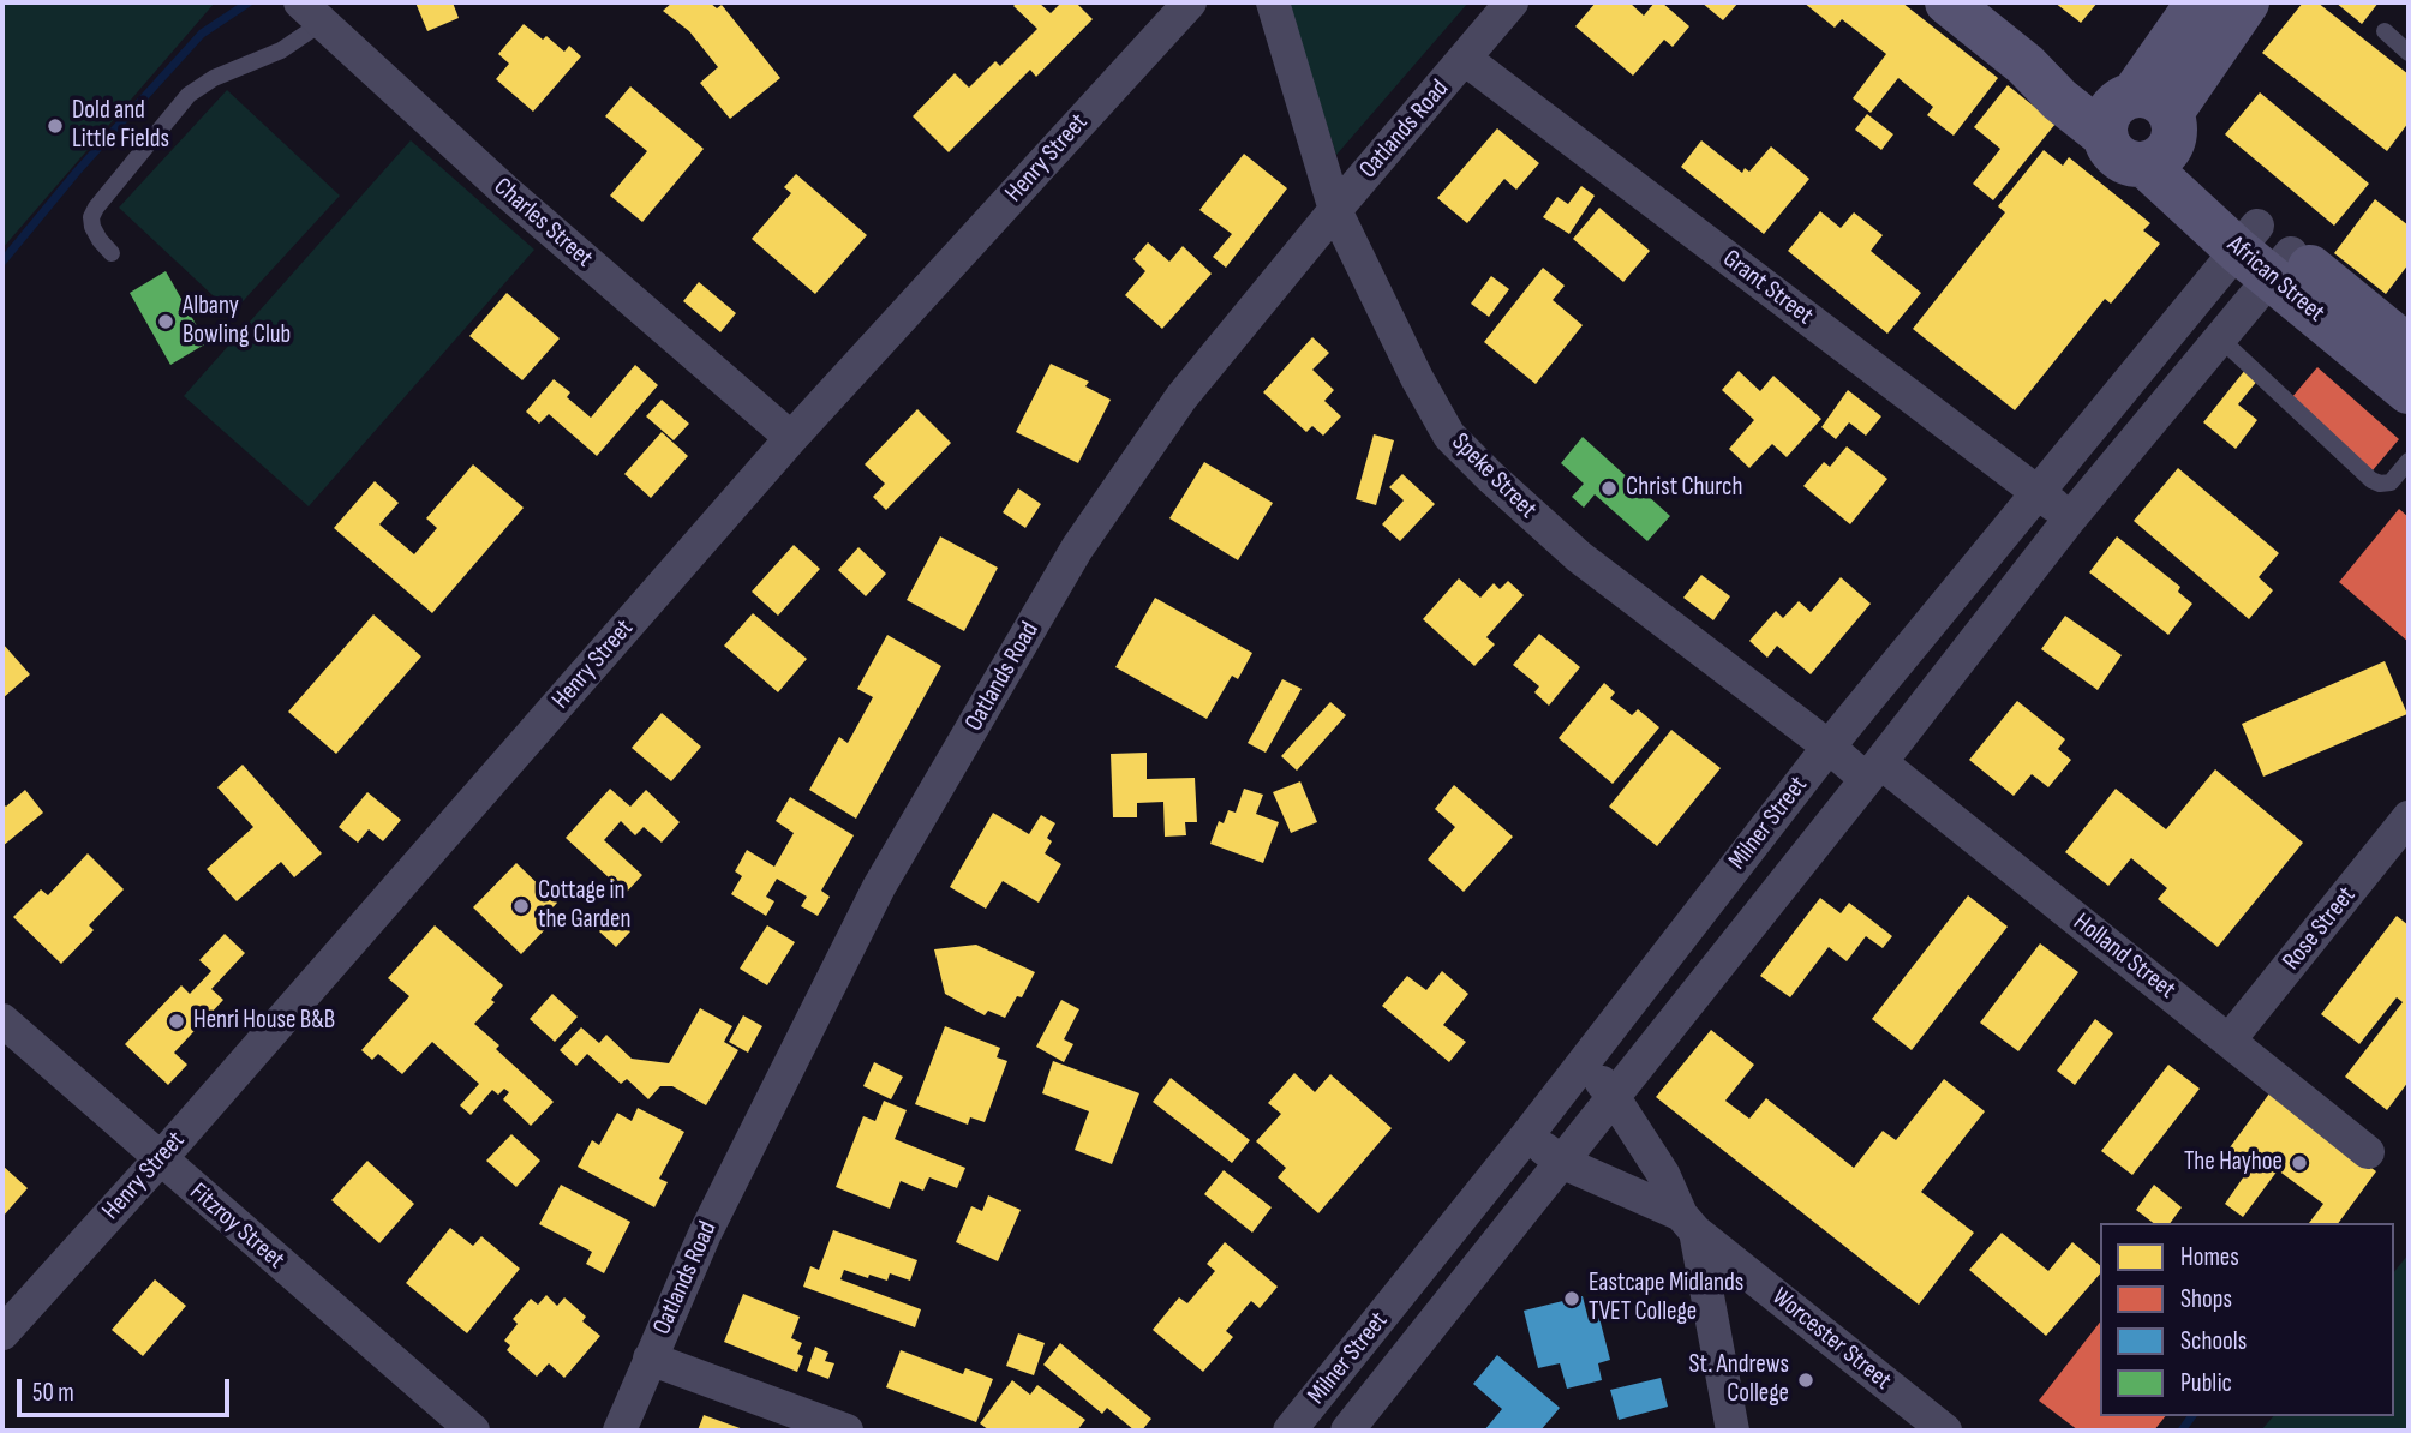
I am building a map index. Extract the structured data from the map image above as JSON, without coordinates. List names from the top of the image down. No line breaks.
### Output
{"streets":{"street":["Oatlands Road","Henry Street","Charles Street","African Street","Grant Street","Speke Street","Milner Street","Rose Street","Holland Street","Fitzroy Street","Worcester Street"]},"crossings":[["Oatlands Road","Grant Street"],["Oatlands Road","Speke Street"],["Henry Street","Charles Street"],["Henry Street","Fitzroy Street"],["African Street","Milner Street"],["Grant Street","Milner Street"],["Speke Street","Milner Street"],["Speke Street","Holland Street"],["Milner Street","Holland Street"],["Milner Street","Worcester Street"],["Rose Street","Holland Street"]],"places":["Dold and Little Fields","Albany Bowling Club","Christ Church","Cottage in the Garden","Henri House B&B","The Hayhoe","Eastcape Midlands TVET College","St. Andrews College"],"legend":["Homes","Shops","Schools","Public"],"scale_bar":"50 m"}
